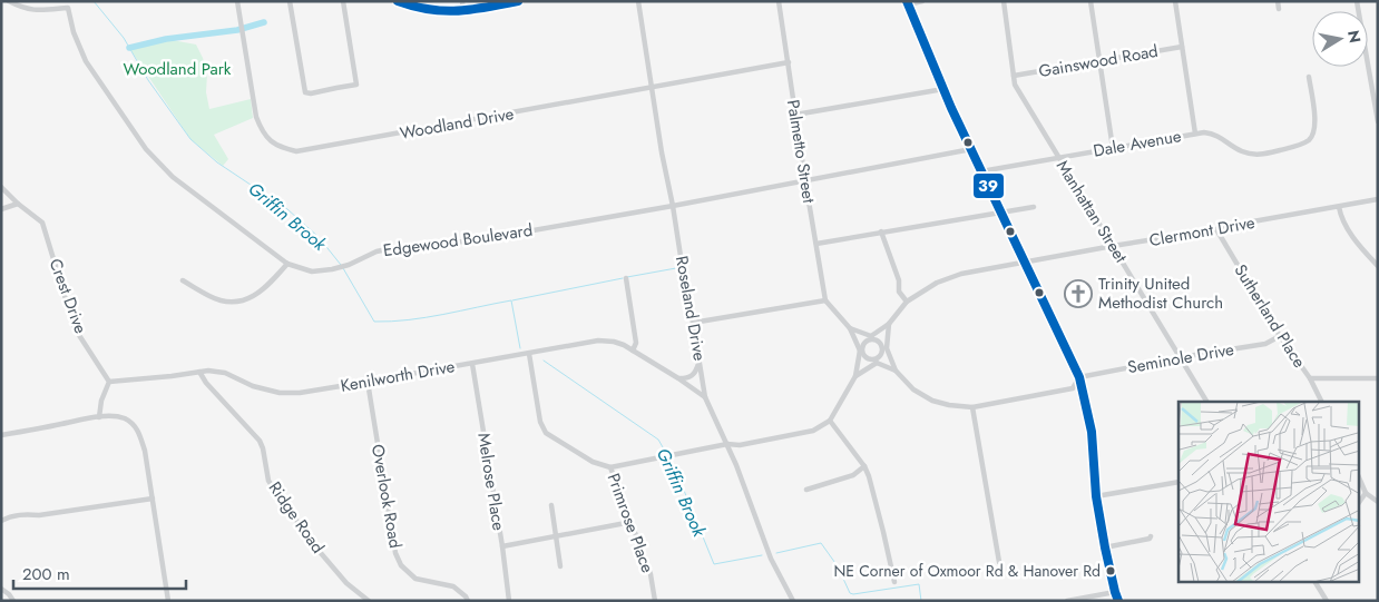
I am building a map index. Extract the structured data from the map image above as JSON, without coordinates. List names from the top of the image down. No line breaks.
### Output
{"streets":{"street":["Gainswood Road","Woodland Drive","Dale Avenue","Palmetto Street","Manhattan Street","Clermont Drive","Edgewood Boulevard","Crest Drive","Roseland Drive","Sutherland Place","Seminole Drive","Kenilworth Drive","Melrose Place","Overlook Road","Ridge Road","Primrose Place"]},"crossings":[["Gainswood Road","Manhattan Street"],["Woodland Drive","Palmetto Street"],["Woodland Drive","Roseland Drive"],["Dale Avenue","Manhattan Street"],["Palmetto Street","Edgewood Boulevard"],["Palmetto Street","Roseland Drive"],["Palmetto Street","Kenilworth Drive"],["Manhattan Street","Clermont Drive"],["Manhattan Street","Seminole Drive"],["Clermont Drive","Sutherland Place"],["Clermont Drive","Seminole Drive"],["Edgewood Boulevard","Roseland Drive"],["Crest Drive","Kenilworth Drive"],["Roseland Drive","Kenilworth Drive"],["Sutherland Place","Seminole Drive"],["Kenilworth Drive","Melrose Place"],["Kenilworth Drive","Overlook Road"],["Kenilworth Drive","Ridge Road"],["Kenilworth Drive","Primrose Place"]],"water":["Griffin Brook"],"parks":["Woodland Park"],"places":{"church":["Trinity United Methodist Church"],"other":["NE Corner of Oxmoor Rd & Hanover Rd"]},"lines":["transit line 39"],"scale_bar":"200 m","north":"right"}
